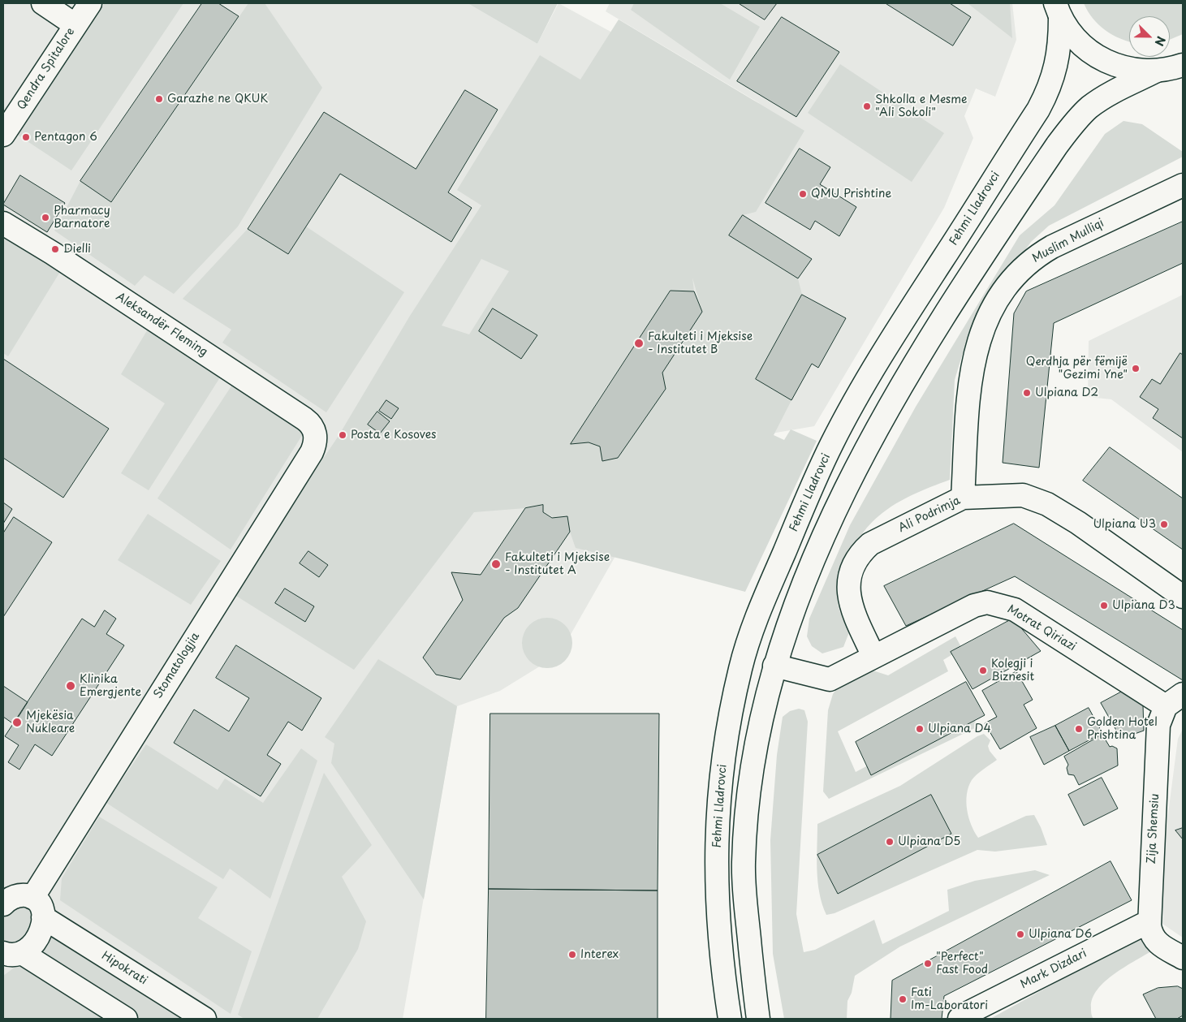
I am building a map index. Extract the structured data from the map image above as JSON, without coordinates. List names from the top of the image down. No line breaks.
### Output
{"streets":{"street":["Qendra Spitalore","Fehmi Lladrovci","Muslim Mulliqi","Aleksandër Fleming","Ali Podrimja","Motrat Qiriazi","Stomatologjia","Zija Shemsiu","Hipokrati","Mark Dizdari"]},"crossings":[["Muslim Mulliqi","Ali Podrimja"],["Aleksandër Fleming","Stomatologjia"],["Ali Podrimja","Motrat Qiriazi"],["Motrat Qiriazi","Zija Shemsiu"],["Zija Shemsiu","Mark Dizdari"]],"places":["Garazhe ne QKUK","Shkolla e Mesme \"Ali Sokoli\"","Pentagon 6","QMU Prishtine","Pharmacy Barnatore","Dielli","Fakulteti i Mjeksise - Institutet B","Qerdhja për fëmijë \"Gezimi Yne\"","Ulpiana D2","Posta e Kosoves","Ulpiana U3","Fakulteti i Mjeksise - Institutet A","Ulpiana D3","Kolegji i Biznesit","Klinika Emergjente","Mjekësia Nukleare","Ulpiana D4","Golden Hotel Prishtina","Ulpiana D5","Ulpiana D6","Interex","\"Perfect\" Fast Food","Fati Im-Laboratori"],"north":"bottom right"}
